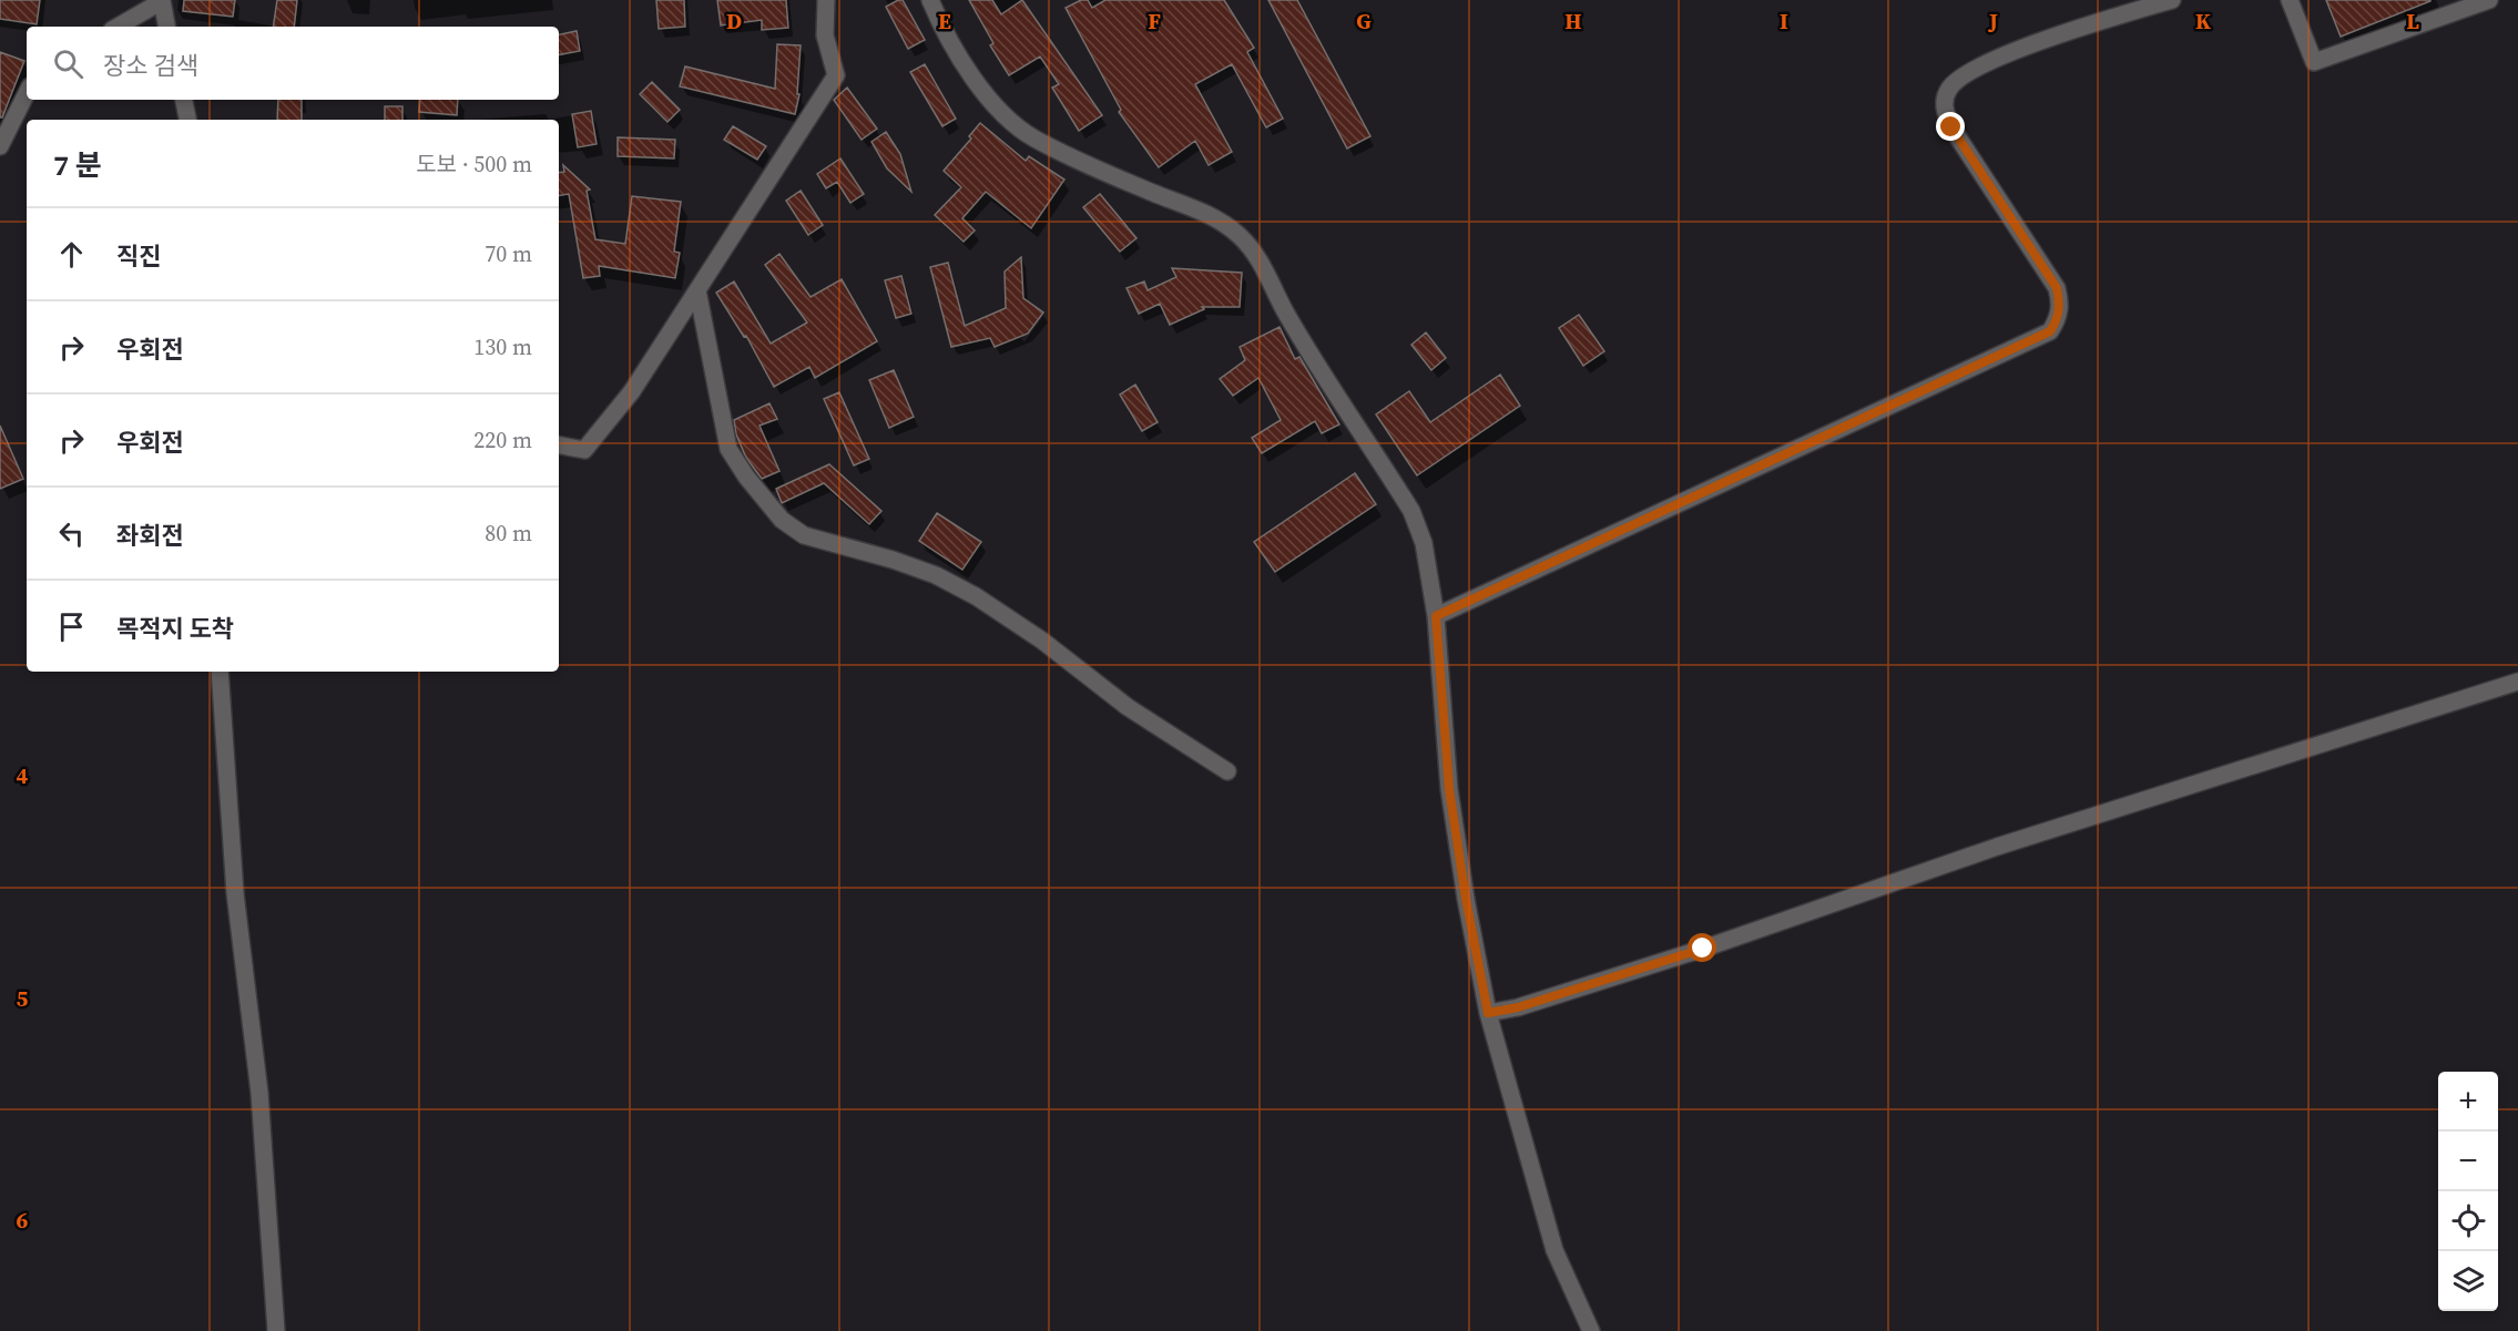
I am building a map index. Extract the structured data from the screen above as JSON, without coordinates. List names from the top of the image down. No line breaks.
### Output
{"page":{"search":"장소 검색","heading":["7 분","도보 · 500 m"],"list":[["직진","70 m"],["우회전","130 m"],["우회전","220 m"],["좌회전","80 m"],"목적지 도착"],"map_buttons":["+","−"]},"grid":{"columns":["D","E","F","G","H","I","J","K","L"],"rows":["4","5","6"]}}
